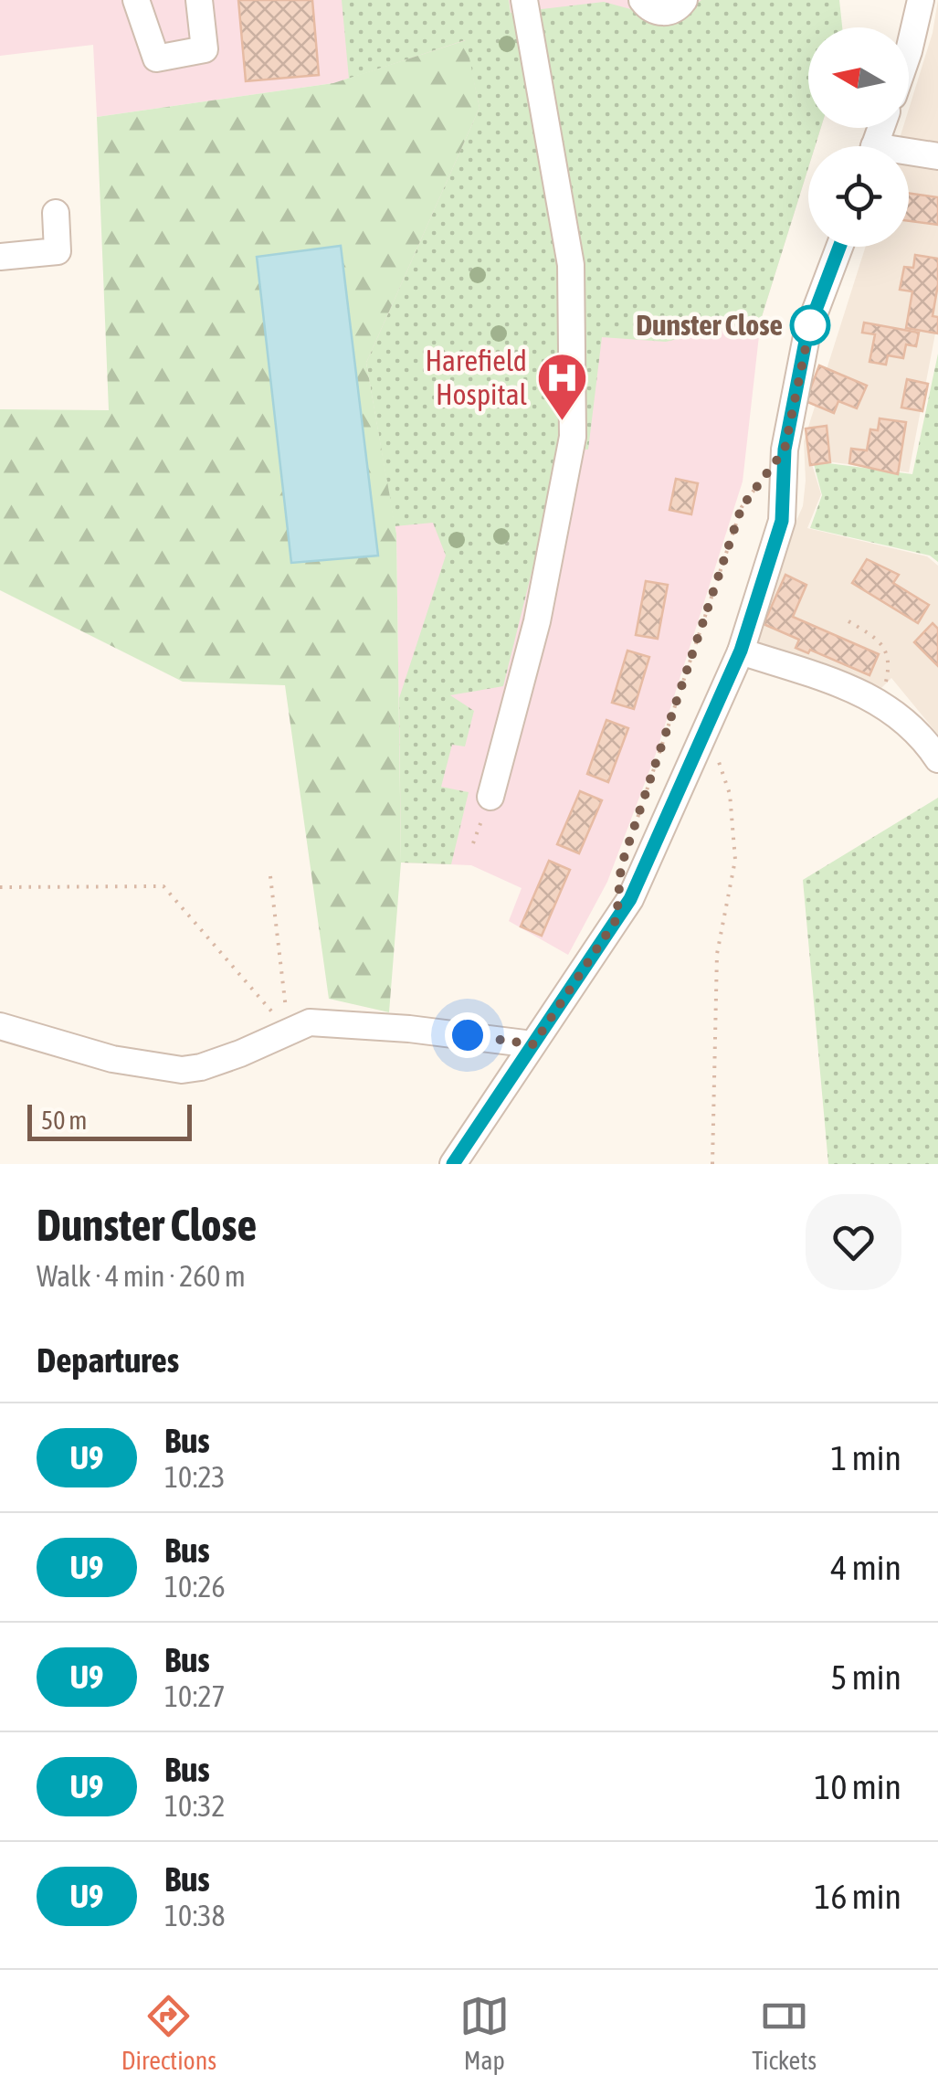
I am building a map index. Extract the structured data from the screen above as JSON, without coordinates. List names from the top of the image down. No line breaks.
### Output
{"places":{"other":["Dunster Close"],"hospital":["Harefield Hospital"]},"lines":["bus line U9"],"scale_bar":"50 m","north":"left","page":{"scale":"50 m","heading":[["Dunster Close","Walk · 4 min · 260 m"],"Departures"],"list":[{"mark":"U9","name":"Bus","note":"10:23","value":"1 min"},{"mark":"U9","name":"Bus","note":"10:26","value":"4 min"},{"mark":"U9","name":"Bus","note":"10:27","value":"5 min"},{"mark":"U9","name":"Bus","note":"10:32","value":"10 min"},{"mark":"U9","name":"Bus","note":"10:38","value":"16 min"}],"tabs":["Directions","Map","Tickets"]}}
